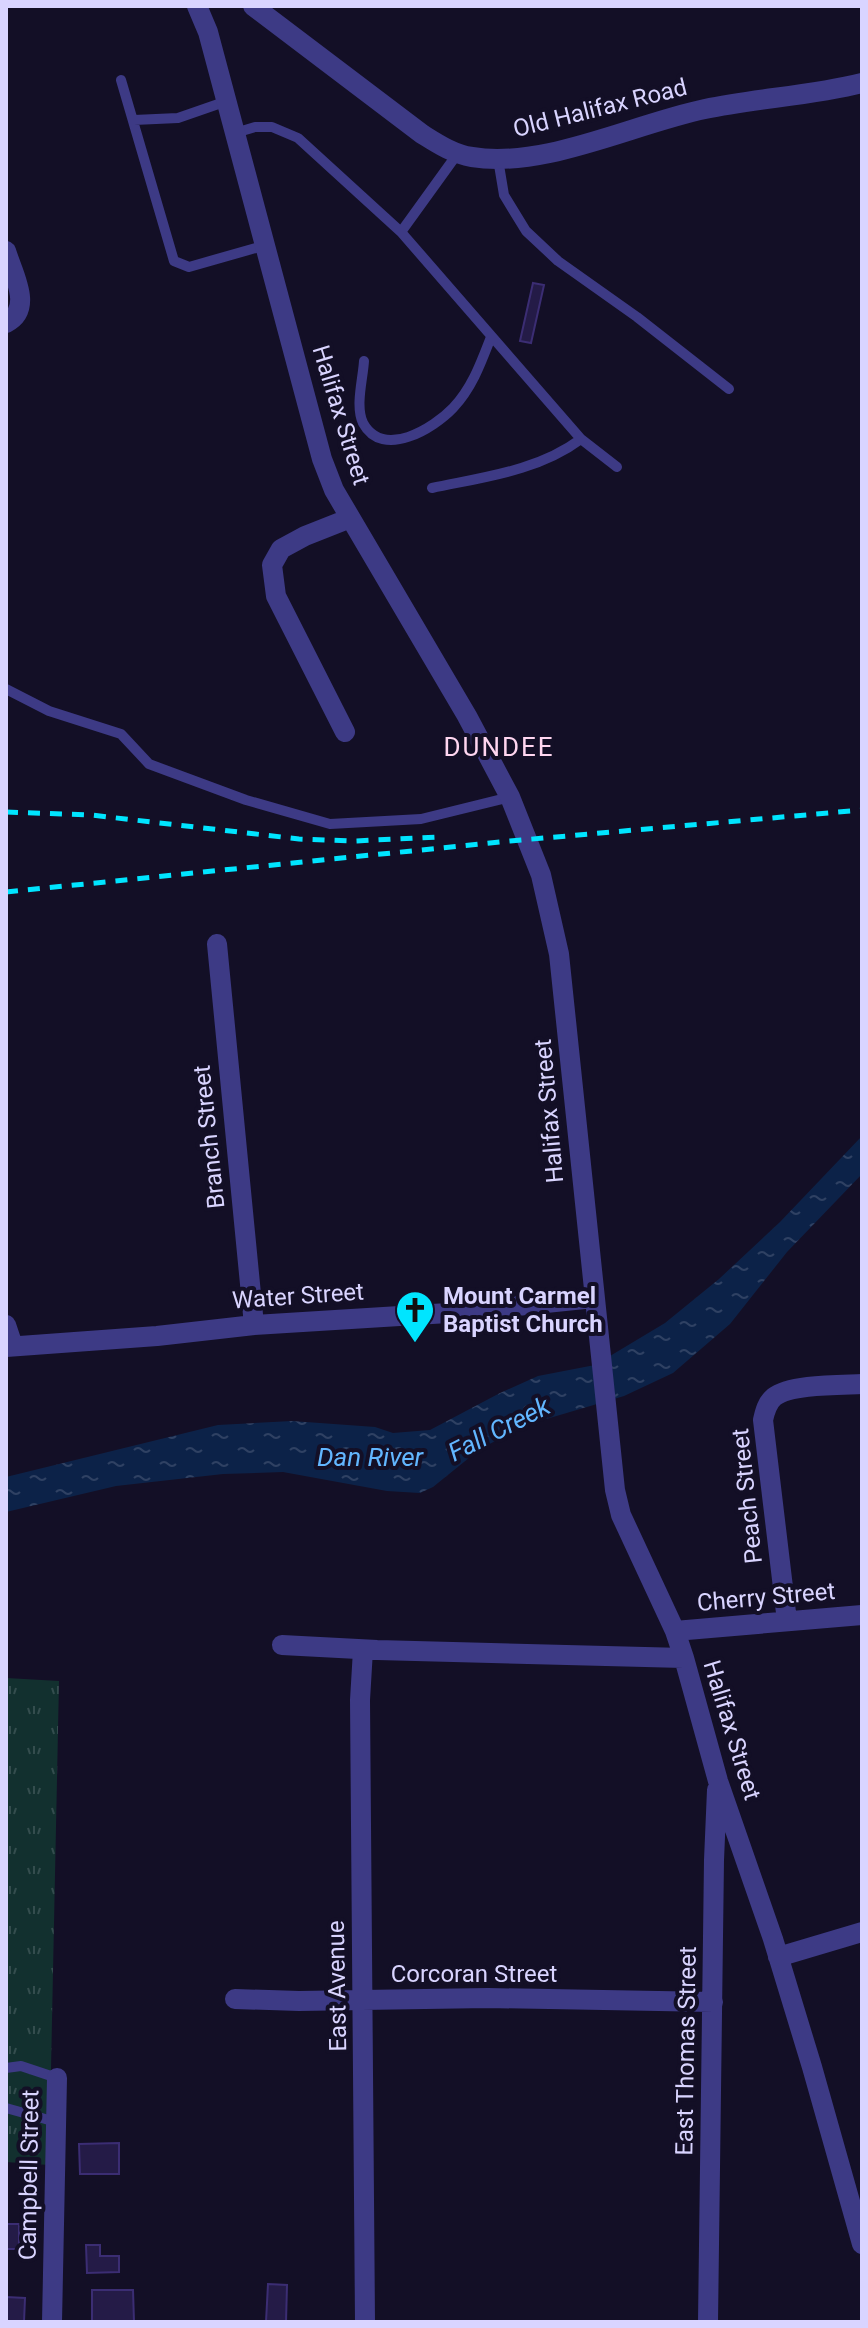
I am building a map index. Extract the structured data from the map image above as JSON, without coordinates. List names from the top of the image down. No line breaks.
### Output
{"streets":{"street":["Old Halifax Road","Halifax Street","Branch Street","Water Street","Peach Street","Cherry Street","Corcoran Street","East Avenue","East Thomas Street","Campbell Street"]},"crossings":[["Halifax Street","Water Street"],["Halifax Street","Cherry Street"],["Halifax Street","East Thomas Street"],["Branch Street","Water Street"],["Peach Street","Cherry Street"],["Corcoran Street","East Avenue"],["Corcoran Street","East Thomas Street"]],"districts":["DUNDEE"],"water":["Fall Creek","Dan River"],"places":{"church":["Mount Carmel Baptist Church"]}}
